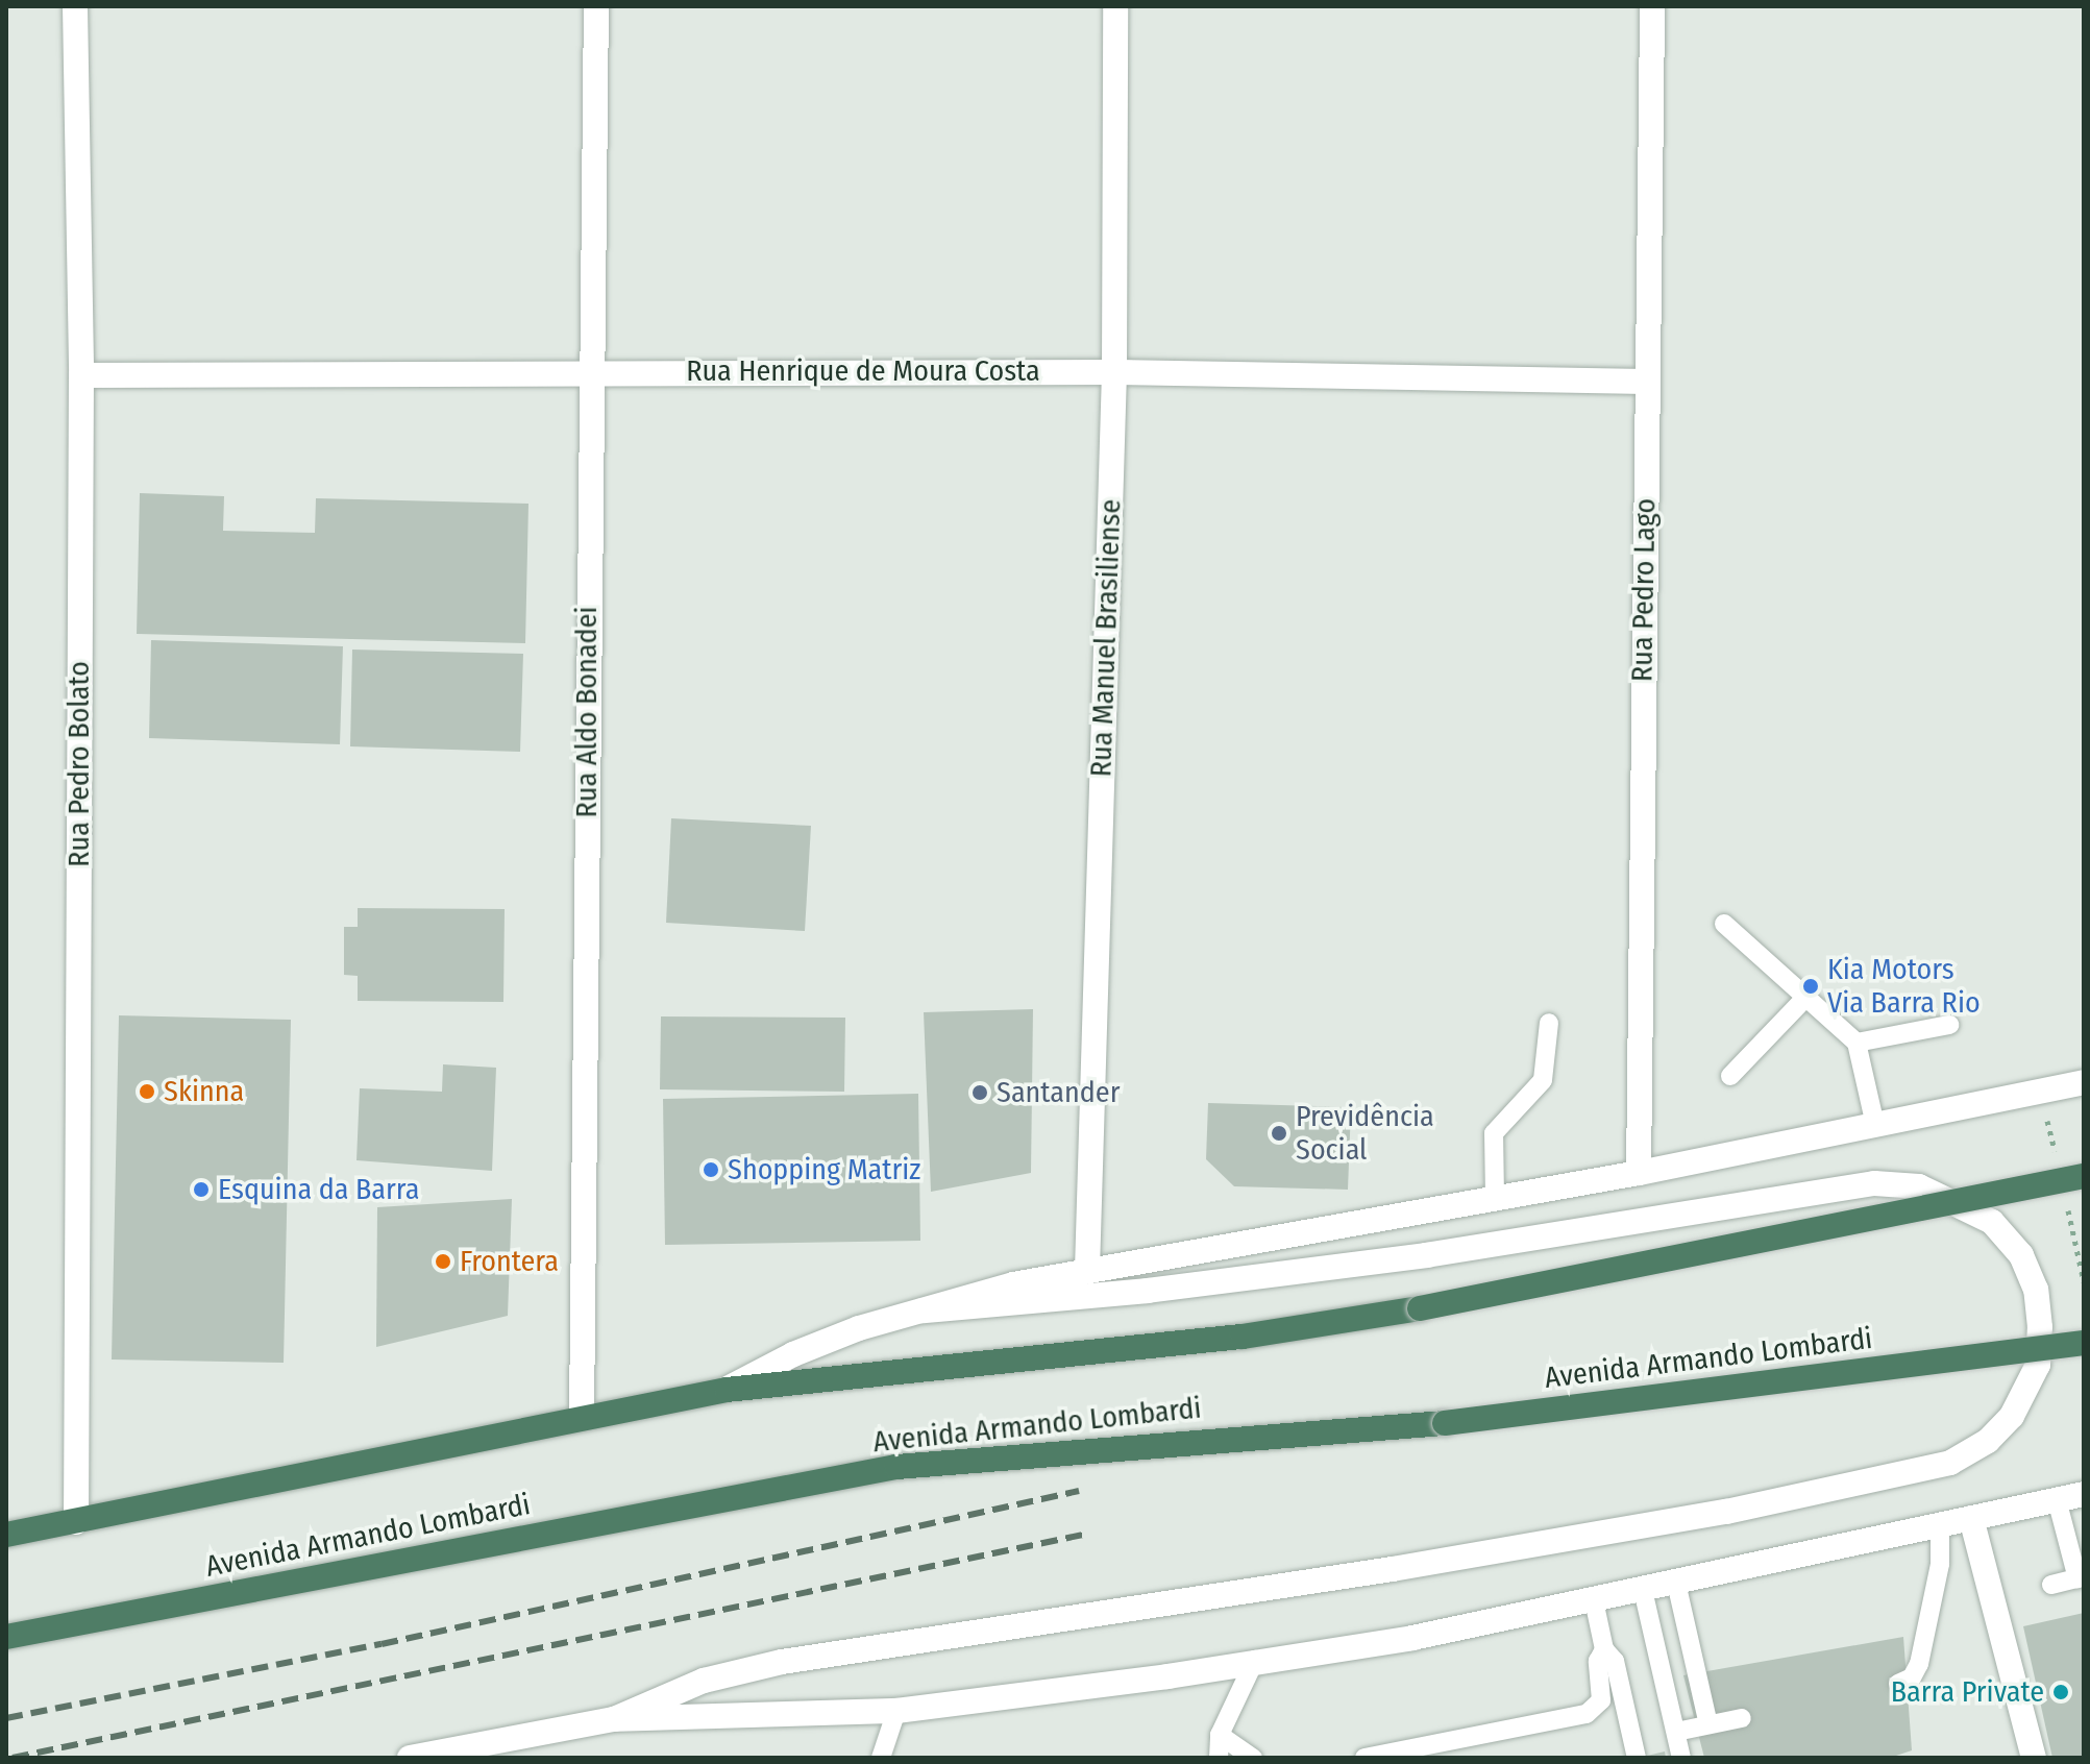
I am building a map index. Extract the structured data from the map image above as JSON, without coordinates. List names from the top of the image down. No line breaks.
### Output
{"streets":{"highway":["Avenida Armando Lombardi"],"street":["Rua Henrique de Moura Costa","Rua Pedro Lago","Rua Manuel Brasiliense","Rua Aldo Bonadei","Rua Pedro Bolato"]},"crossings":[["Rua Henrique de Moura Costa","Rua Pedro Lago"],["Rua Henrique de Moura Costa","Rua Manuel Brasiliense"],["Rua Henrique de Moura Costa","Rua Aldo Bonadei"],["Rua Henrique de Moura Costa","Rua Pedro Bolato"]],"places":["Kia Motors Via Barra Rio","Skinna","Santander","Previdência Social","Shopping Matriz","Esquina da Barra","Frontera","Barra Private"]}
